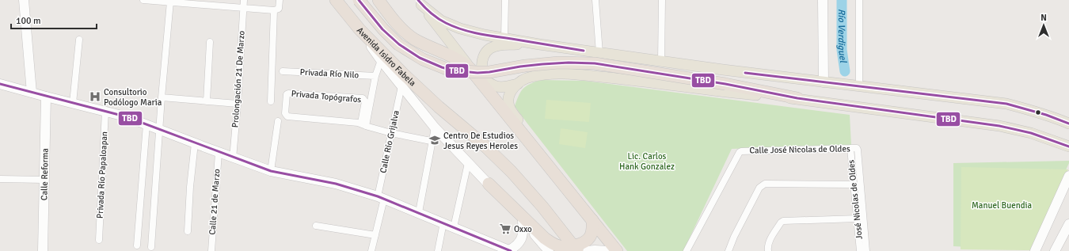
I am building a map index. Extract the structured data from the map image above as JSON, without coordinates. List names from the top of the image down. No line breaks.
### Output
{"streets":{"highway":["Avenida Isidro Fabela"],"main road":["Calle Reforma"],"street":["Privada Río Nilo","Prolongación 21 De Marzo","Privada Topógrafos","Calle Río Grijalva","Calle José Nicolas de Oldes","Privada Río Papaloapan","José Nicolas de Oldes","Calle 21 de Marzo"]},"crossings":[["Avenida Isidro Fabela","Calle Río Grijalva"],["Calle José Nicolas de Oldes","José Nicolas de Oldes"]],"water":["Río Verdiguel"],"parks":["Lic. Carlos Hank Gonzalez","Manuel Buendia"],"places":{"hospital":["Consultorio Podólogo Maria"],"school or university":["Centro De Estudios Jesus Reyes Heroles"],"supermarket":["Oxxo"]},"lines":["transit line TBD"],"scale_bar":"100 m","north":"top"}
